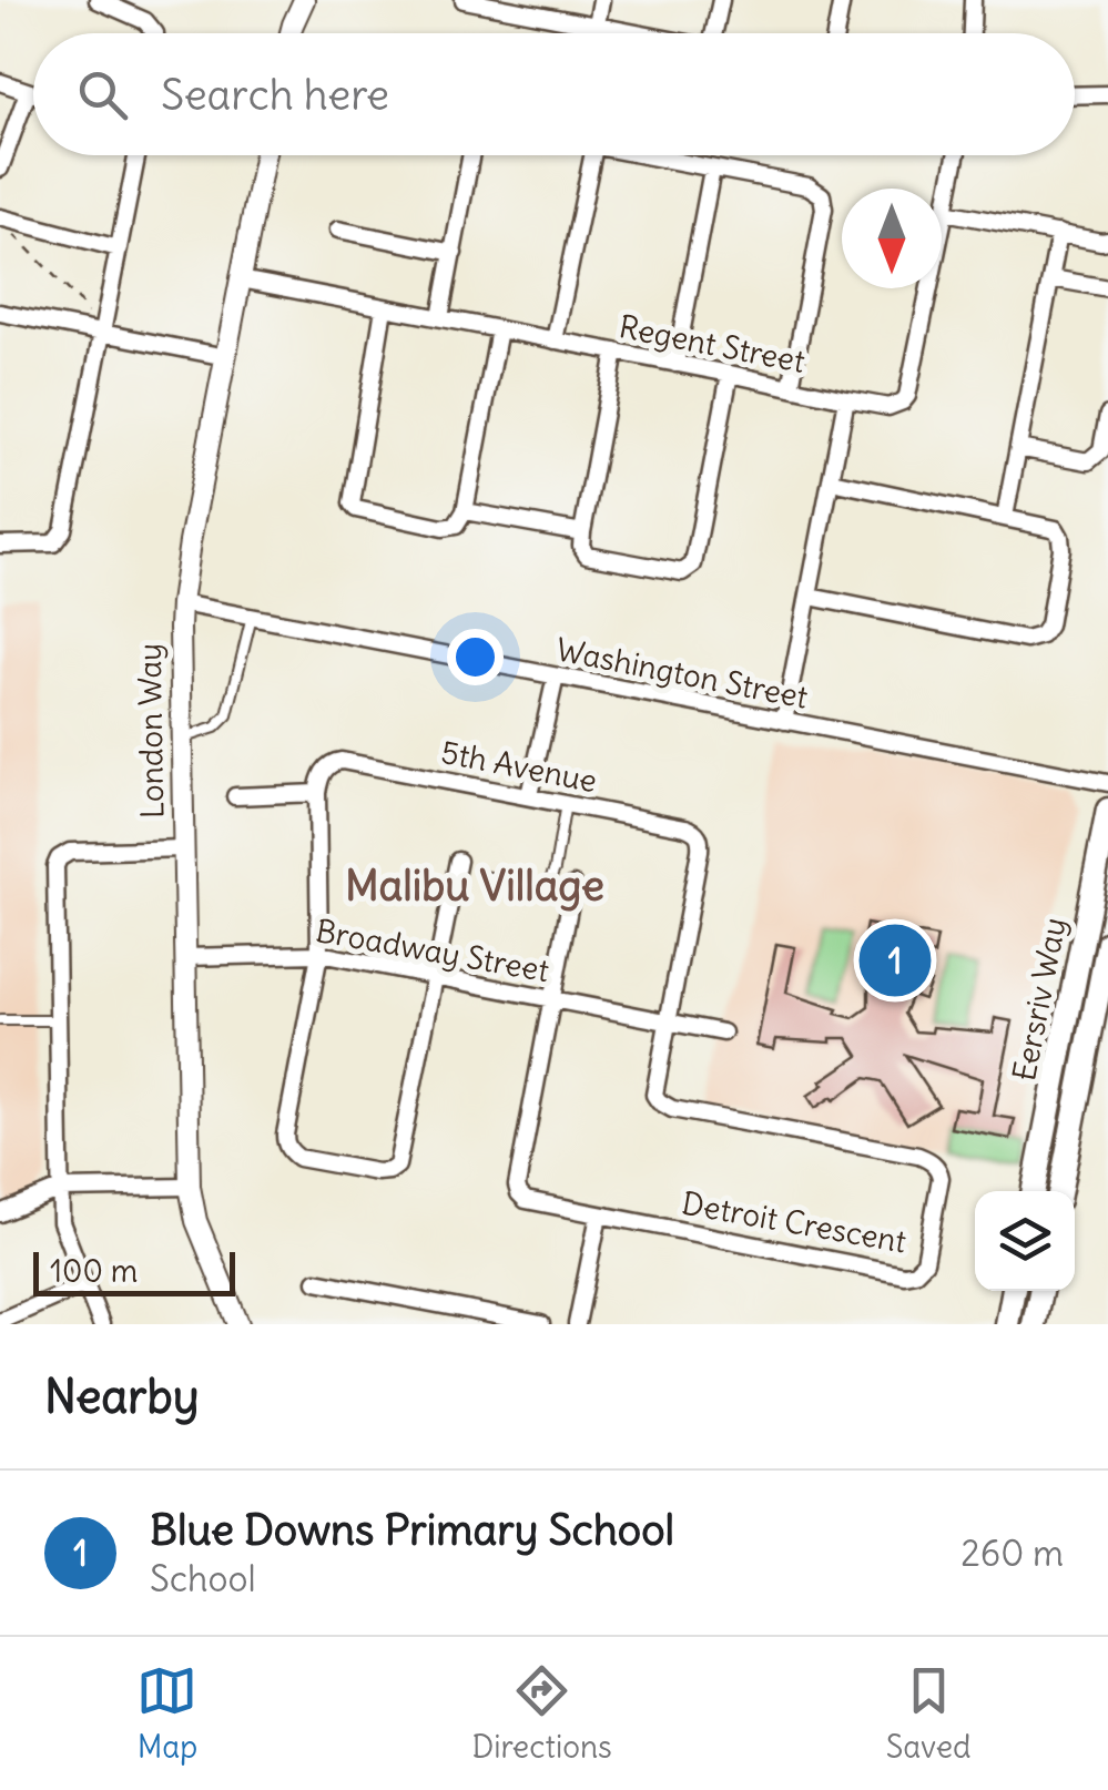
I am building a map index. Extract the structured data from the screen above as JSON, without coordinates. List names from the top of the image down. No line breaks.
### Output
{"streets":{"main road":["Eersriv Way"],"street":["Regent Street","Washington Street","London Way","5th Avenue","Broadway Street","Detroit Crescent"]},"crossings":[["Regent Street","London Way"],["Washington Street","London Way"],["London Way","Broadway Street"],["5th Avenue","Broadway Street"],["5th Avenue","Detroit Crescent"],["Broadway Street","Detroit Crescent"]],"districts":["Malibu Village"],"scale_bar":"100 m","north":"bottom","page":{"search":"Search here","pins":"1","scale":"100 m","heading":"Nearby","list":[{"mark":"1","name":"Blue Downs Primary School","note":"School","value":"260 m"}],"nav":["Map","Directions","Saved"]}}
